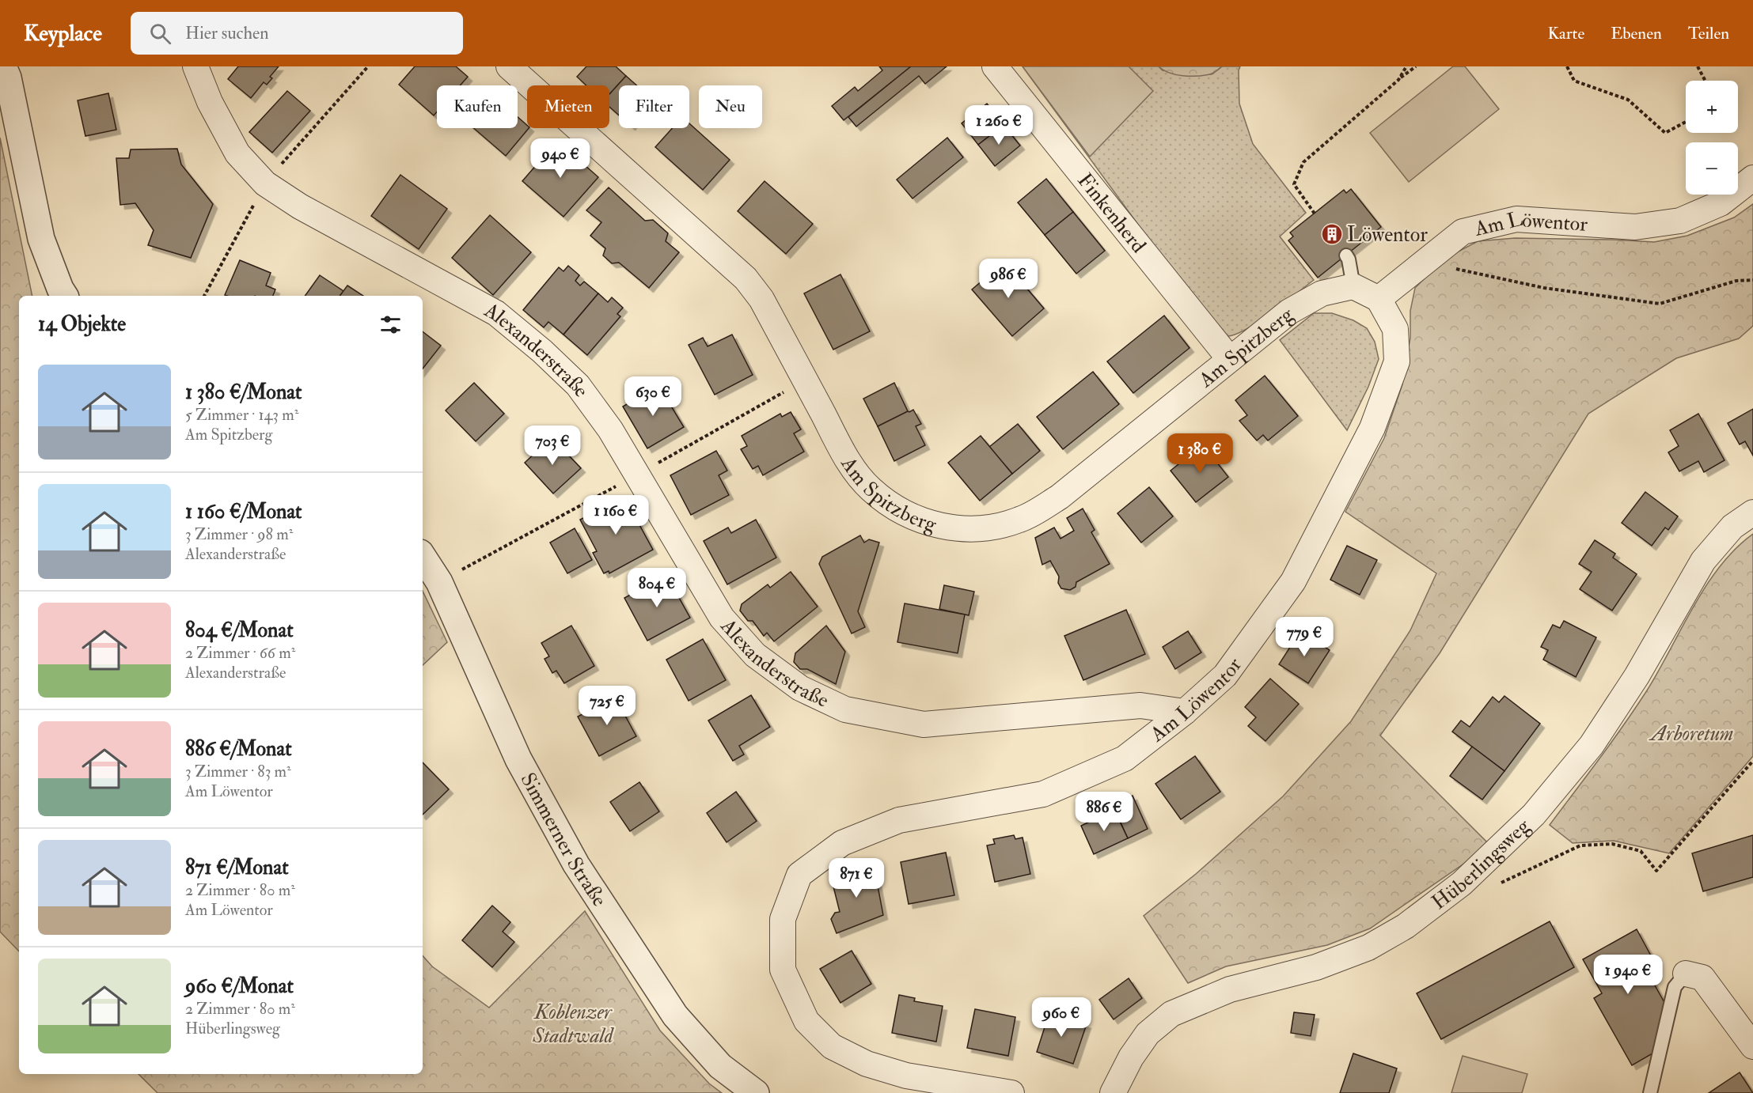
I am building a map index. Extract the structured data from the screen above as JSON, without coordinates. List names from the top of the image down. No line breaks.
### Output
{"streets":{"street":["Finkenherd","Am Löwentor","Am Spitzberg","Alexanderstraße","Simmerner Straße","Hüberlingsweg"]},"crossings":[["Finkenherd","Am Spitzberg"],["Am Löwentor","Alexanderstraße"]],"parks":["Arboretum","Koblenzer Stadtwald"],"places":{"building":["Löwentor"]},"page":{"header":"Keyplace","search":"Hier suchen","nav":["Karte","Ebenen","Teilen"],"map_buttons":["+","−"],"chip":["Kaufen","Mieten","Filter","Neu"],"price":["1 260 €","940 €","986 €","630 €","703 €","1 380 €","1 160 €","804 €","779 €","725 €","886 €","871 €","1 940 €","960 €"],"heading":"14 Objekte","list":[{"name":"1 380 €/Monat","note":"5 Zimmer · 143 m² · Am Spitzberg"},{"name":"1 160 €/Monat","note":"3 Zimmer · 98 m² · Alexanderstraße"},{"name":"804 €/Monat","note":"2 Zimmer · 66 m² · Alexanderstraße"},{"name":"886 €/Monat","note":"3 Zimmer · 83 m² · Am Löwentor"},{"name":"871 €/Monat","note":"2 Zimmer · 80 m² · Am Löwentor"},{"name":"960 €/Monat","note":"2 Zimmer · 80 m² · Hüberlingsweg"}]}}
